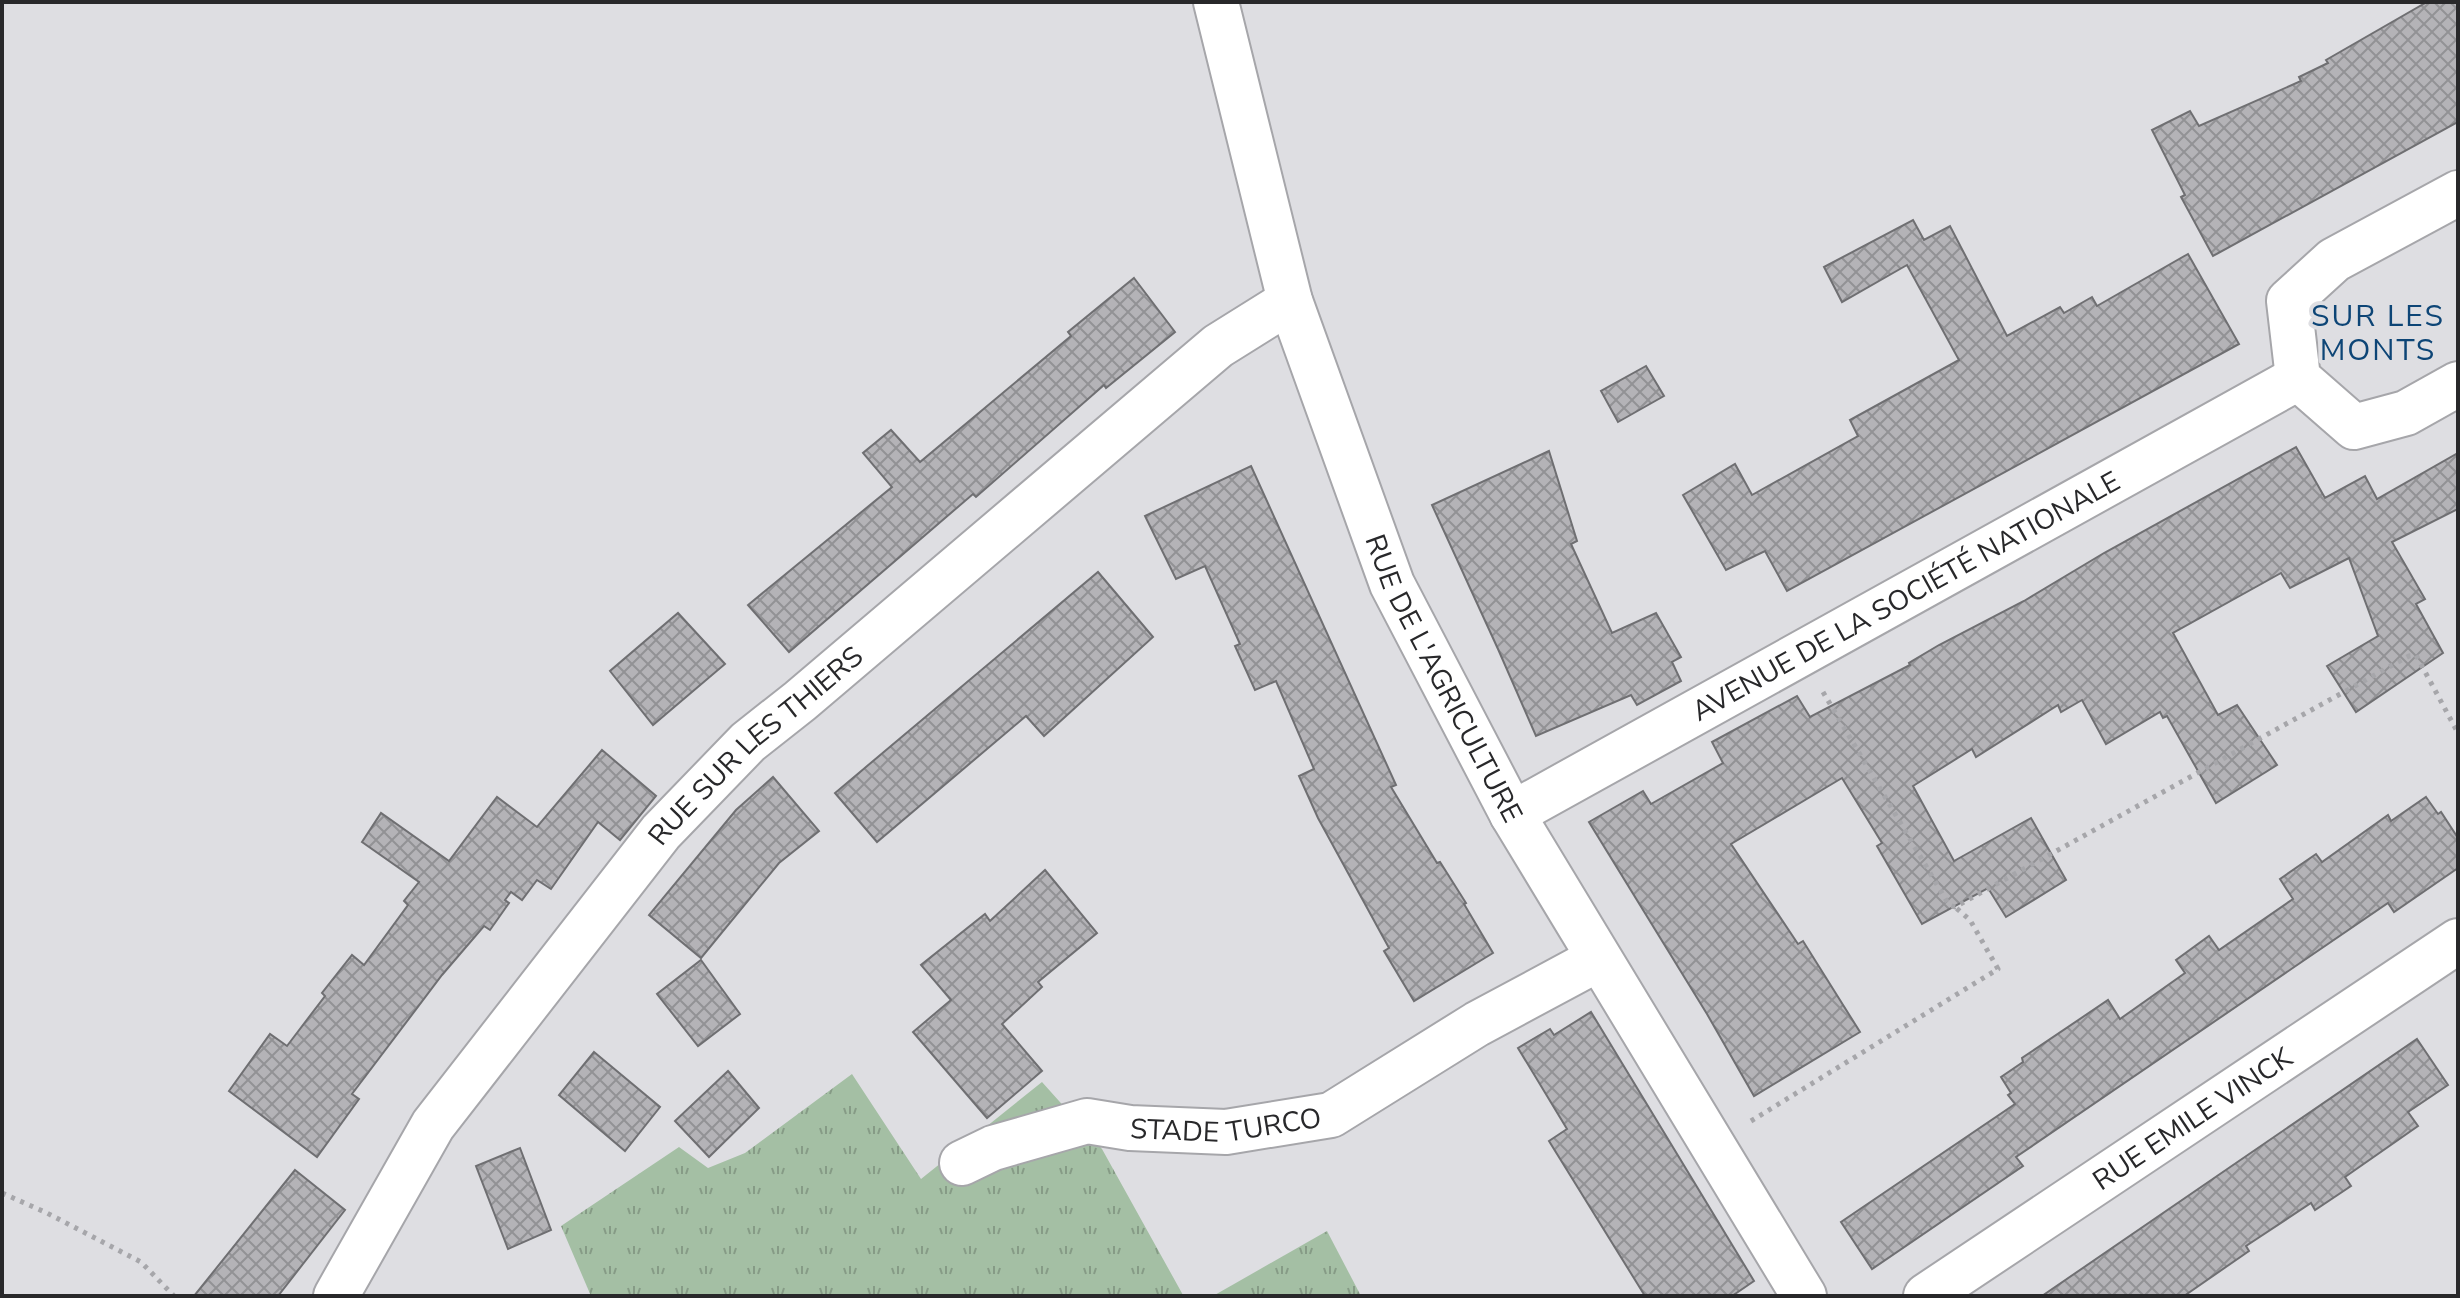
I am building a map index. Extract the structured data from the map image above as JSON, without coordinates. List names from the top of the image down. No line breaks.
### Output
{"streets":{"street":["AVENUE DE LA SOCIÉTÉ NATIONALE","RUE DE L'AGRICULTURE","RUE SUR LES THIERS","RUE EMILE VINCK","STADE TURCO"]},"crossings":[["AVENUE DE LA SOCIÉTÉ NATIONALE","RUE DE L'AGRICULTURE"],["RUE DE L'AGRICULTURE","RUE SUR LES THIERS"],["RUE DE L'AGRICULTURE","STADE TURCO"]],"districts":["SUR LES MONTS"]}
